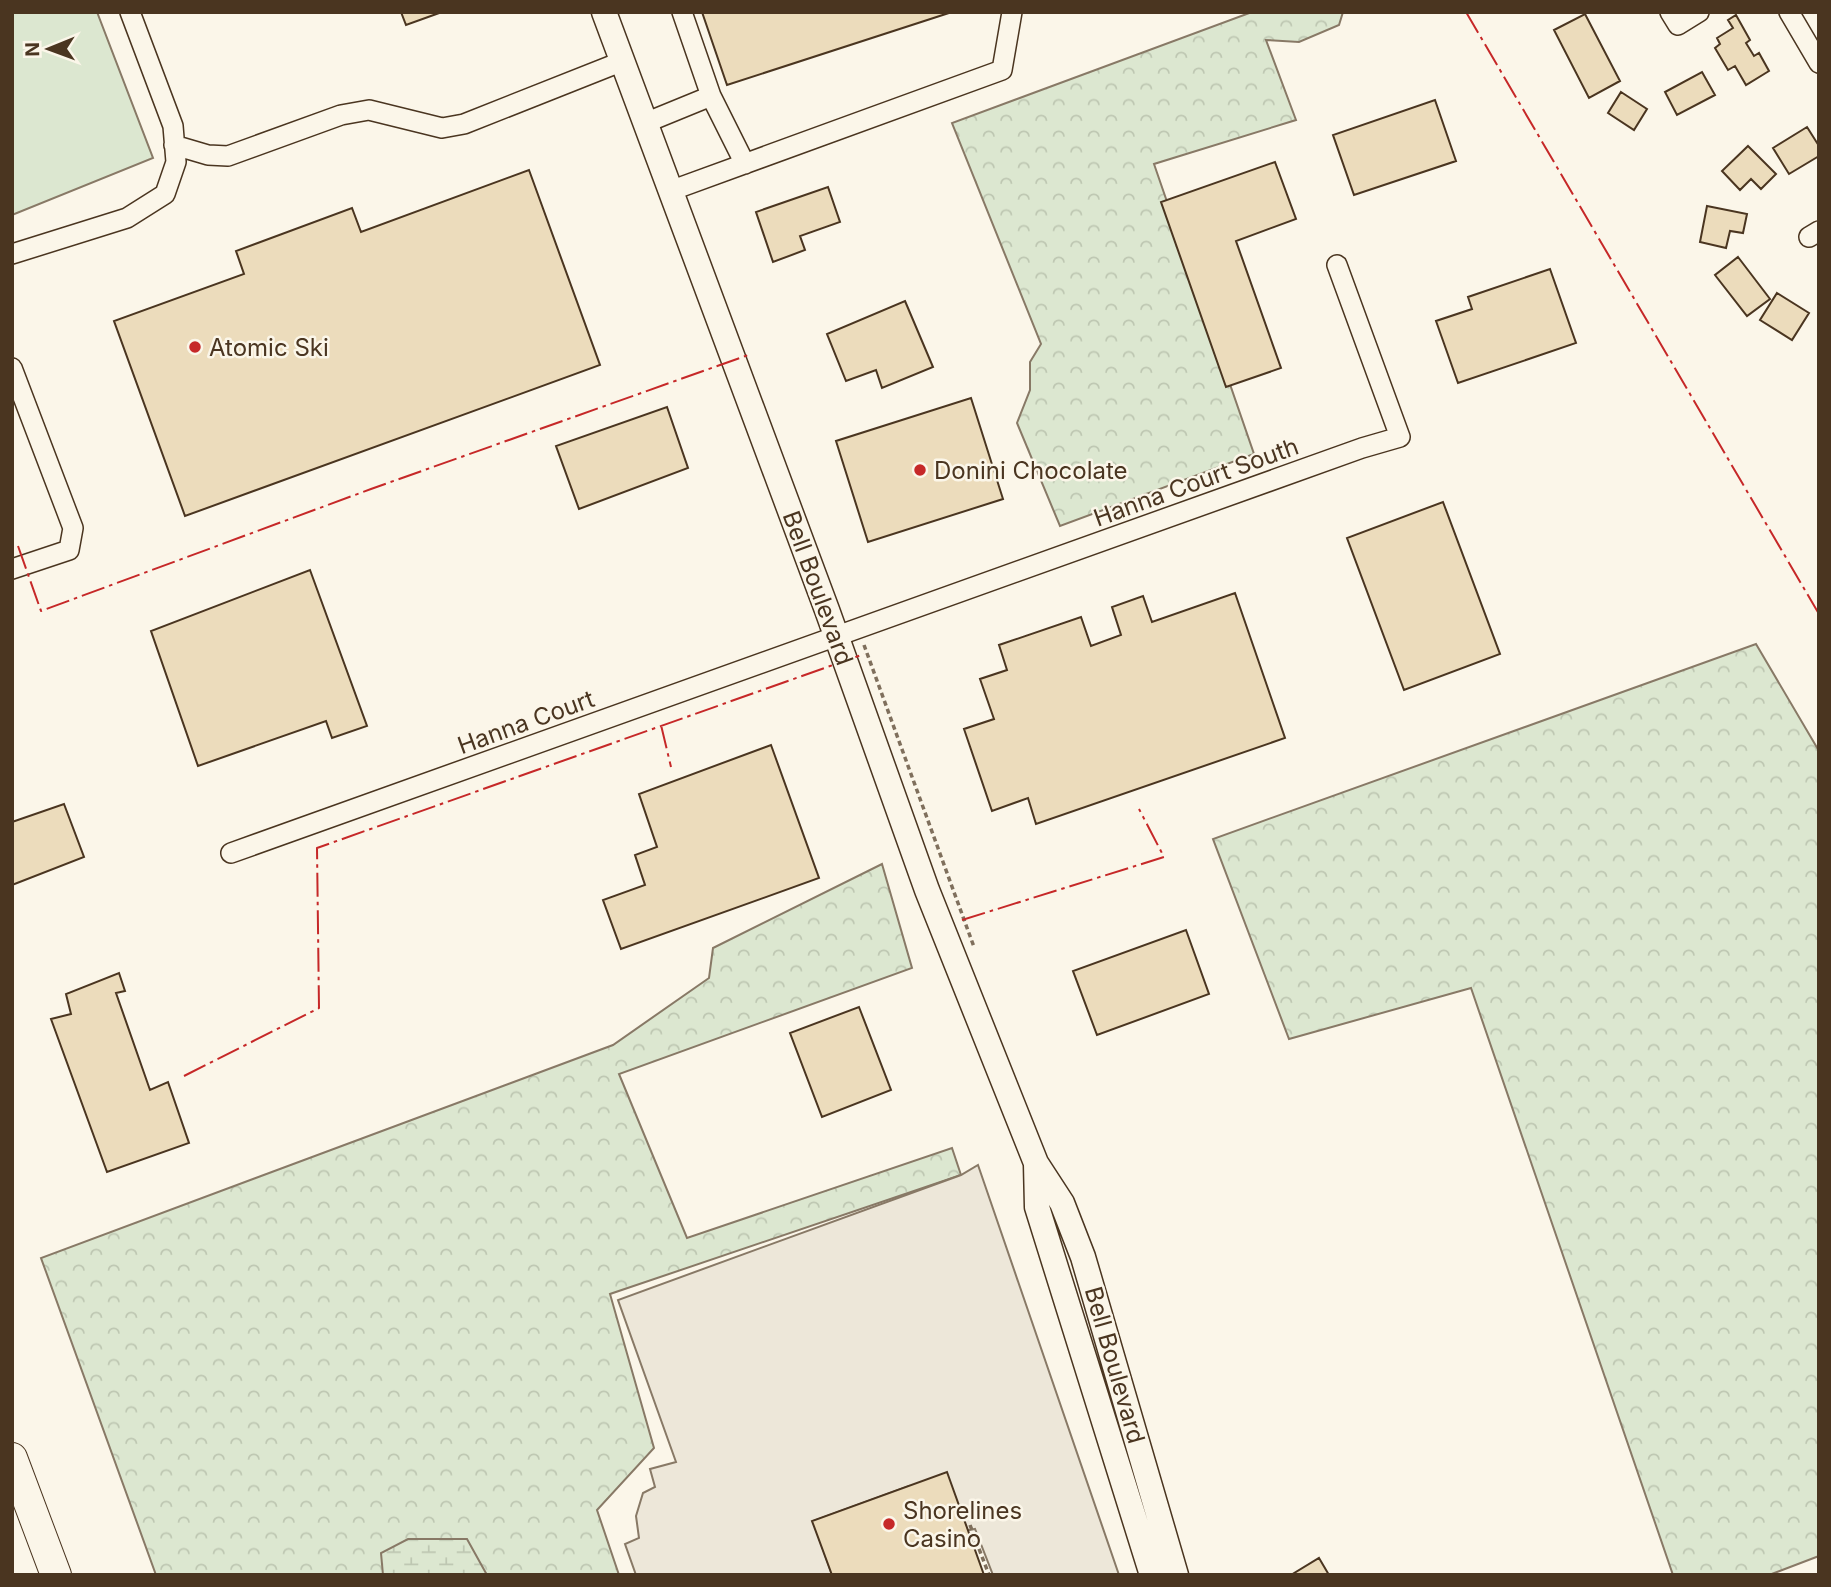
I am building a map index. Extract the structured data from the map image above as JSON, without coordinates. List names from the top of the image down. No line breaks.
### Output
{"streets":{"main road":["Bell Boulevard"],"street":["Hanna Court South","Hanna Court"]},"crossings":[["Hanna Court South","Bell Boulevard"],["Hanna Court South","Hanna Court"],["Bell Boulevard","Hanna Court"]],"places":["Atomic Ski","Donini Chocolate","Shorelines Casino"],"north":"left"}
